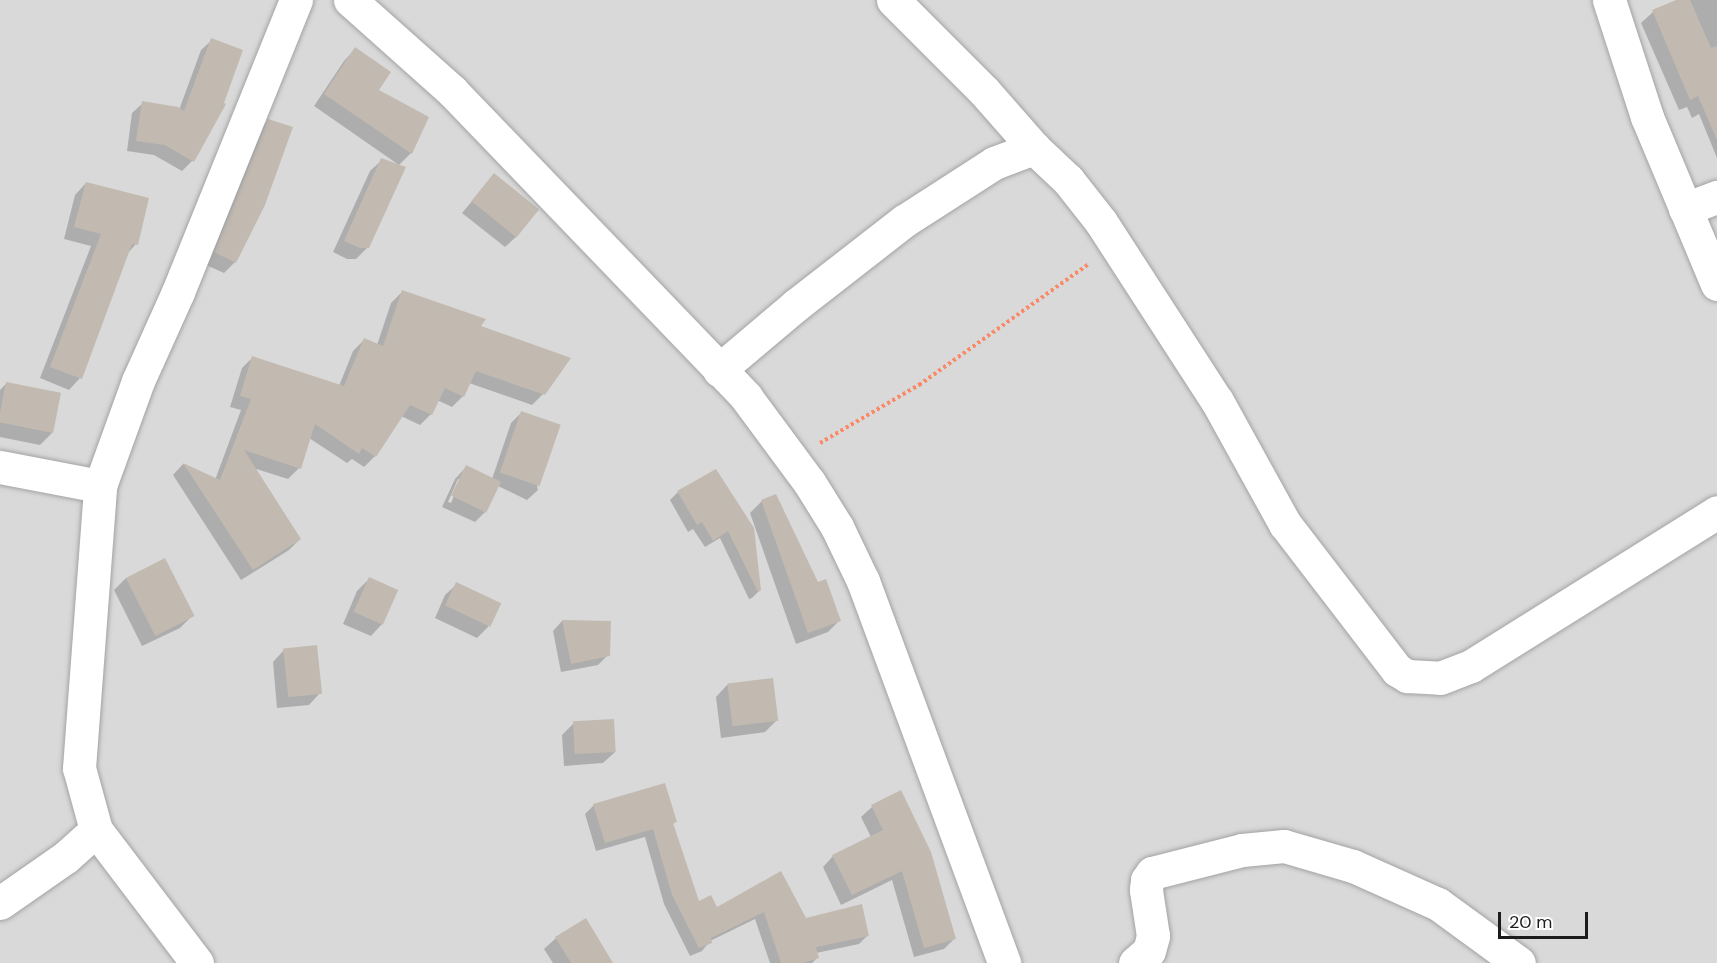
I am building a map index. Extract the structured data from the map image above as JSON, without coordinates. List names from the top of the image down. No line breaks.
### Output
{"scale_bar":"20 m"}
